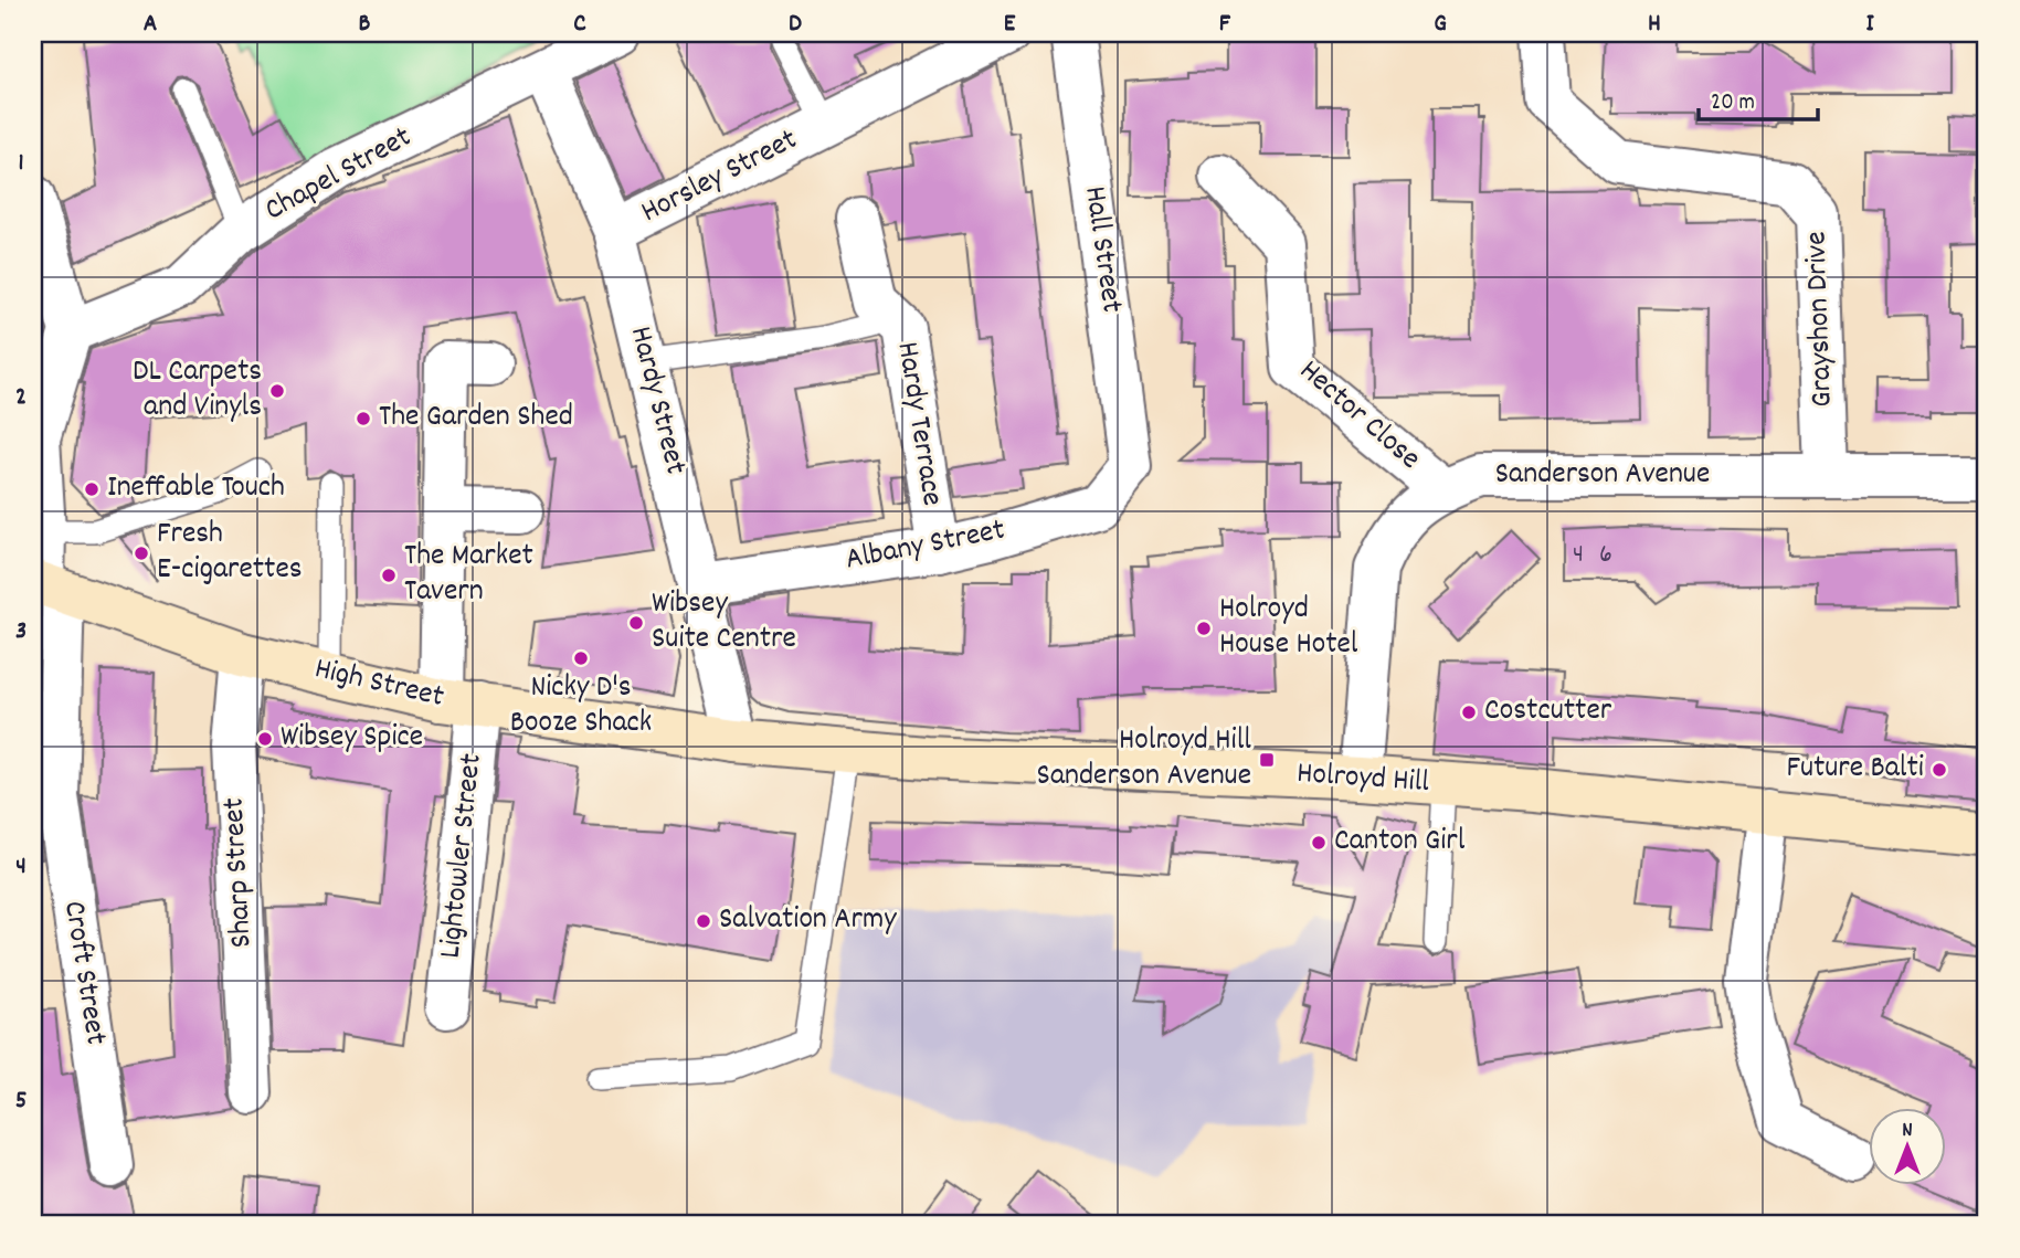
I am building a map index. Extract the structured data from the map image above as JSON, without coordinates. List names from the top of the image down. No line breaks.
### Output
{"streets":{"main road":["High Street","Holroyd Hill"],"street":["Chapel Street","Horsley Street","Hall Street","Grayshon Drive","Hardy Street","Hector Close","Hardy Terrace","Sanderson Avenue","Albany Street","Lightowler Street","Sharp Street","Croft Street"]},"crossings":[["Chapel Street","Hardy Street"],["Chapel Street","Croft Street"],["Horsley Street","Hardy Street"],["Hall Street","Albany Street"],["Grayshon Drive","Sanderson Avenue"],["Hardy Street","Albany Street"],["Hardy Street","High Street"],["Hardy Street","Holroyd Hill"],["Hector Close","Sanderson Avenue"],["Hardy Terrace","Albany Street"],["Sanderson Avenue","Holroyd Hill"],["High Street","Holroyd Hill"],["High Street","Lightowler Street"],["High Street","Sharp Street"],["High Street","Croft Street"]],"places":{"other":["DL Carpets and Vinyls","The Garden Shed","Ineffable Touch","Fresh E-cigarettes","The Market Tavern","Wibsey Suite Centre","Holroyd House Hotel","Nicky D's Booze Shack","Costcutter","Wibsey Spice","Future Balti","Canton Girl","Salvation Army"],"transit":["Holroyd Hill Sanderson Avenue"]},"house_numbers":["4","6"],"scale_bar":"20 m","north":"top","grid":{"columns":["A","B","C","D","E","F","G","H","I"],"rows":["1","2","3","4","5"]}}
